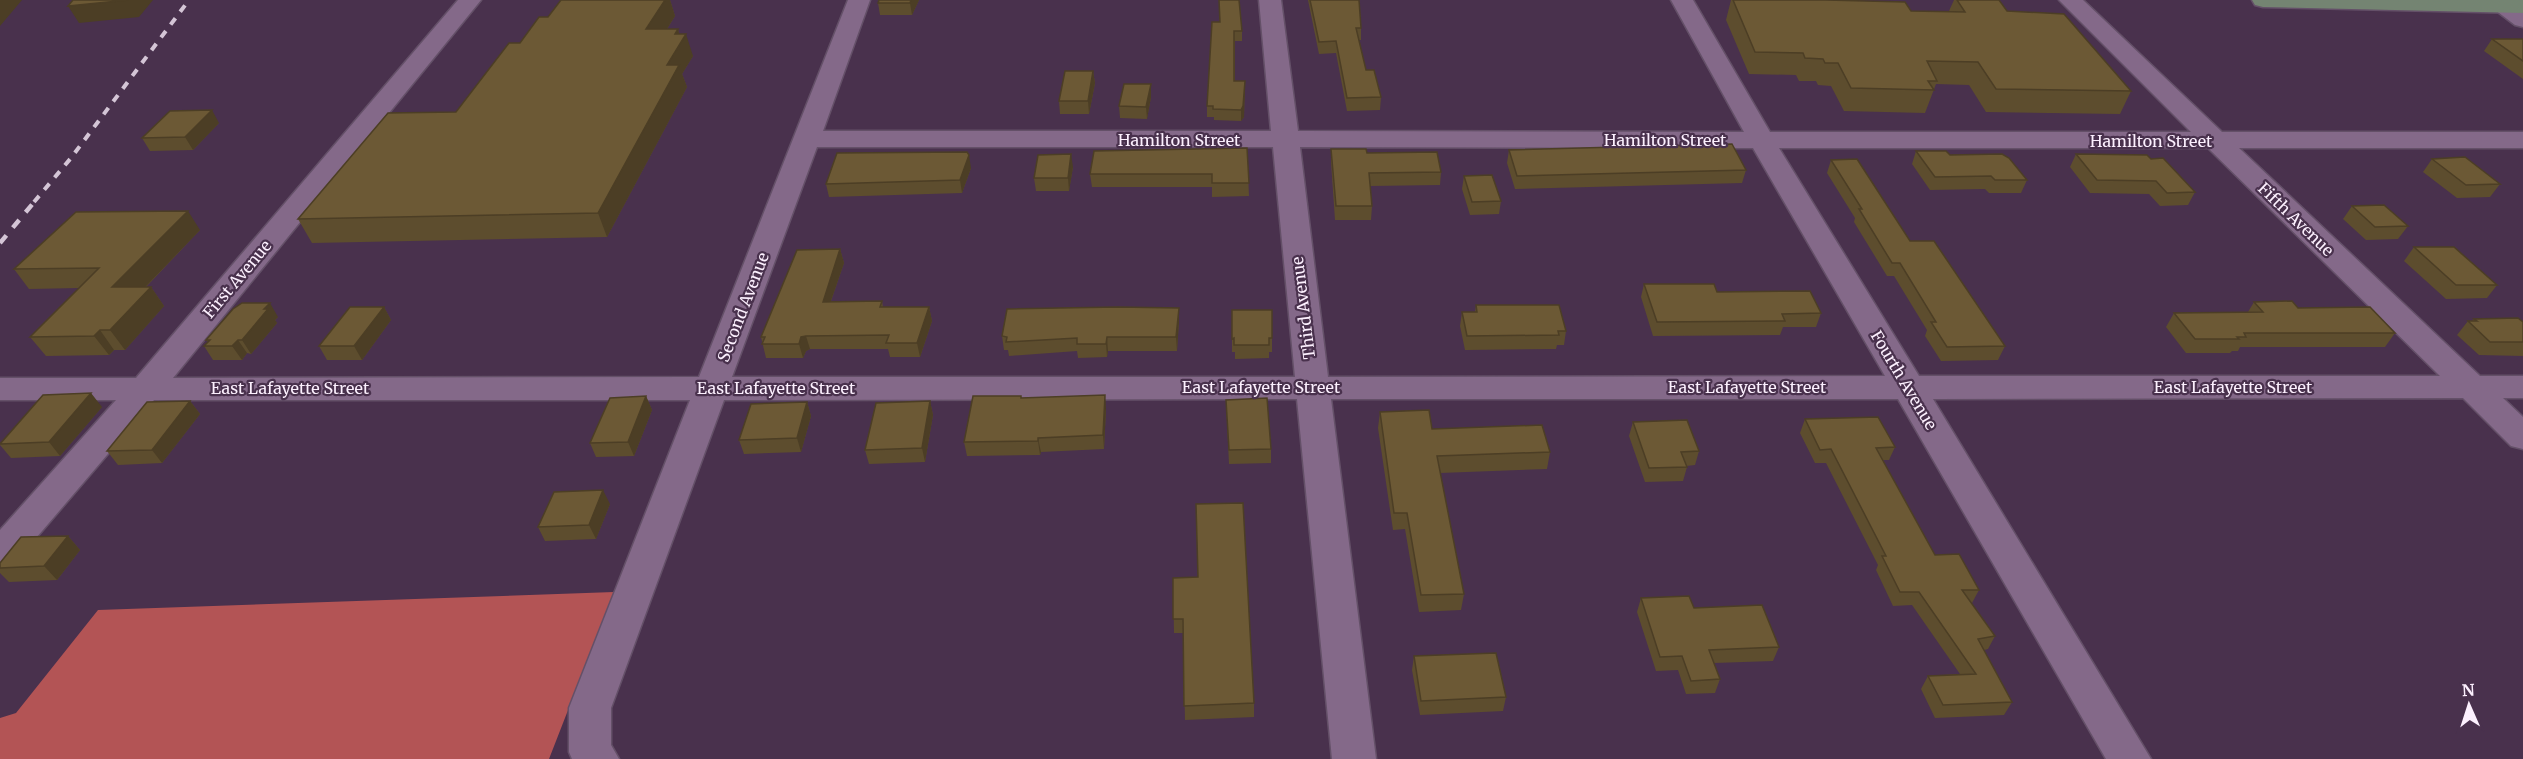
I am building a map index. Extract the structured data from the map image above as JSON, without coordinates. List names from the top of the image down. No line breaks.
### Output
{"streets":{"street":["Hamilton Street","Fifth Avenue","First Avenue","Second Avenue","Third Avenue","Fourth Avenue","East Lafayette Street"]},"crossings":[["Hamilton Street","Fifth Avenue"],["Hamilton Street","Second Avenue"],["Hamilton Street","Third Avenue"],["Hamilton Street","Fourth Avenue"],["Fifth Avenue","East Lafayette Street"],["First Avenue","East Lafayette Street"],["Second Avenue","East Lafayette Street"],["Third Avenue","East Lafayette Street"],["Fourth Avenue","East Lafayette Street"]],"north":"top"}
